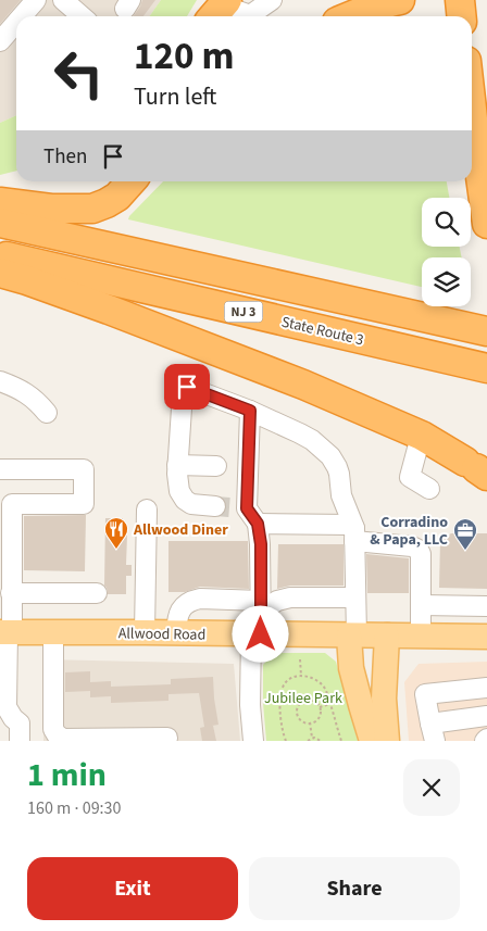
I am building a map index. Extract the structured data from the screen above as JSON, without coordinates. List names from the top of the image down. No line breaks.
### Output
{"streets":{"highway":["NJ 3","State Route 3"],"main road":["Allwood Road"]},"parks":["Jubilee Park"],"places":{"restaurant":["Allwood Diner"],"office":["Corradino & Papa, LLC"]},"page":{"turn":["120 m","Turn left"],"then":"Then","heading":["1 min","160 m · 09:30"],"buttons":["Exit","Share"]}}
